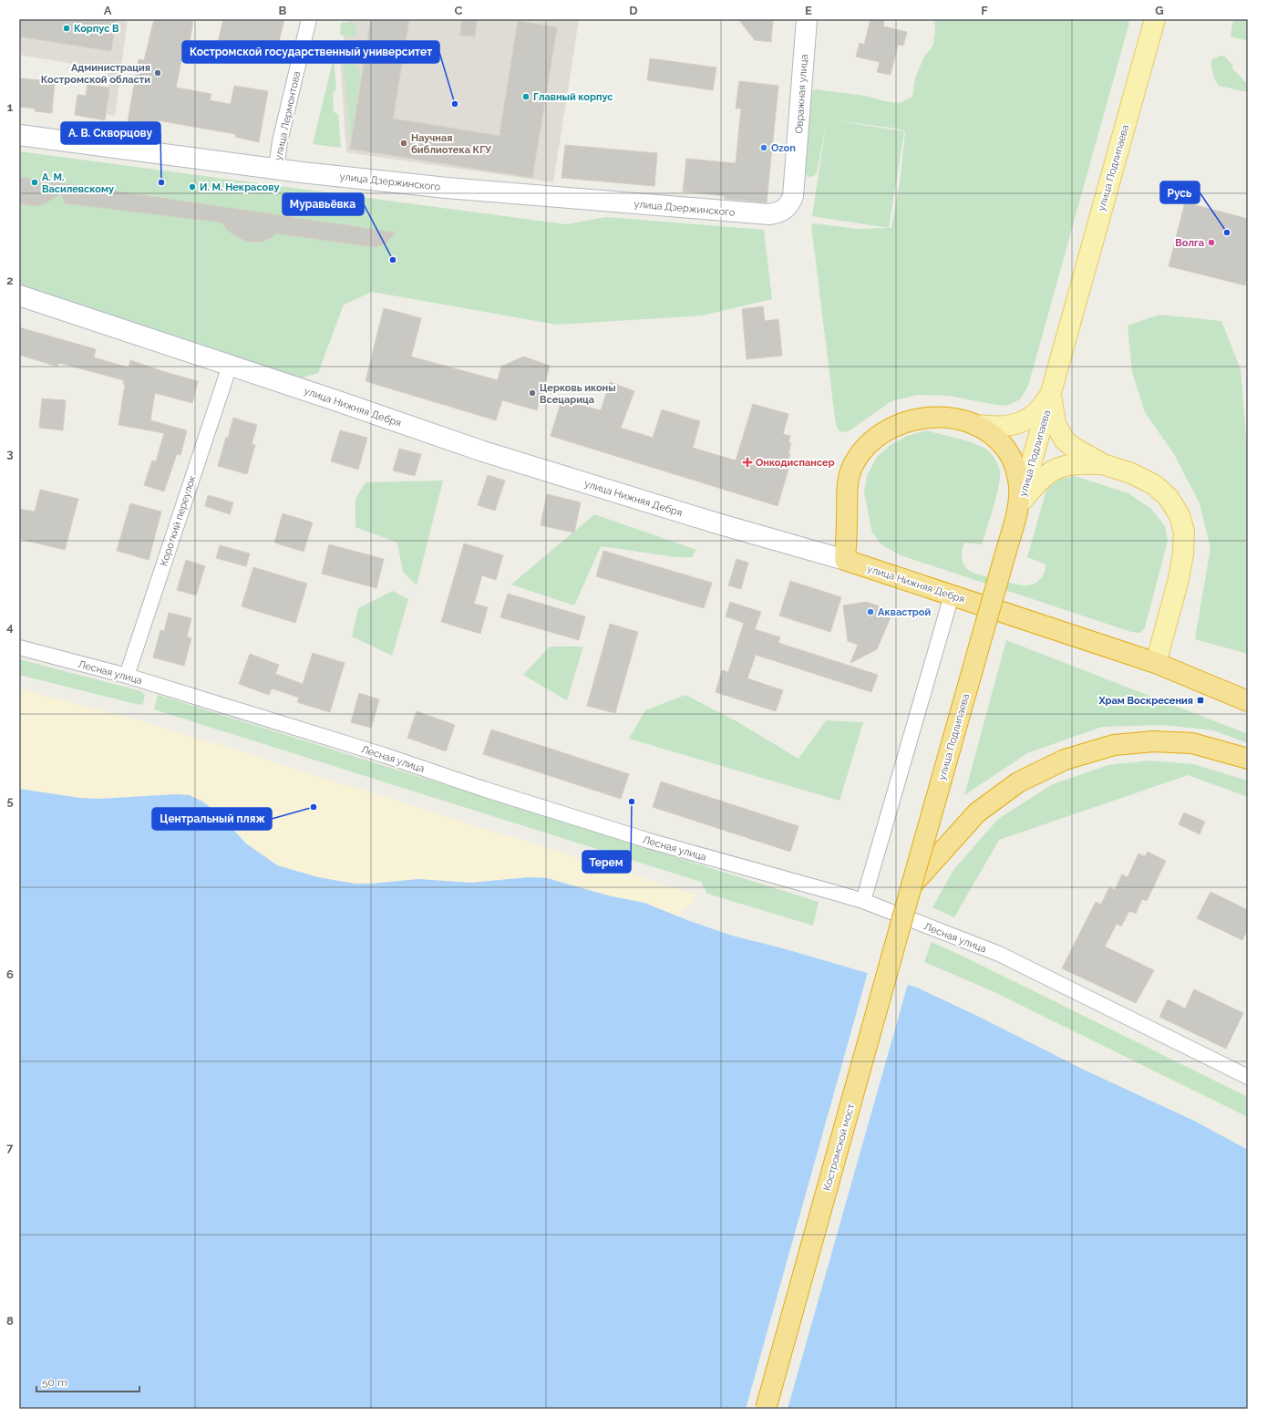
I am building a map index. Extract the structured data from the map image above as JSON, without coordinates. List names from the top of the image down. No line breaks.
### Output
{"streets":{"highway":["улица Подлипаева","улица Нижняя Дебря","Костромской мост"],"street":["Овражная улица","улица Лермонтова","улица Дзержинского","Короткий переулок","Лесная улица"]},"crossings":[["Овражная улица","улица Дзержинского"],["улица Лермонтова","улица Дзержинского"],["улица Подлипаева","Костромской мост"],["улица Нижняя Дебря","Короткий переулок"],["Короткий переулок","Лесная улица"]],"places":{"other":["Корпус В","Администрация Костромской области","Главный корпус","Костромской государственный университет","Научная библиотека КГУ","Ozon","А. М. Василевскому","А. В. Скворцову","И. М. Некрасову","Русь","Волга","Муравьёвка","Церковь иконы Всецарица","Аквастрой","Терем","Центральный пляж"],"health":["Онкодиспансер"],"transit":["Храм Воскресения"]},"scale_bar":"50 m","grid":{"columns":["A","B","C","D","E","F","G"],"rows":["1","2","3","4","5","6","7","8"]}}
